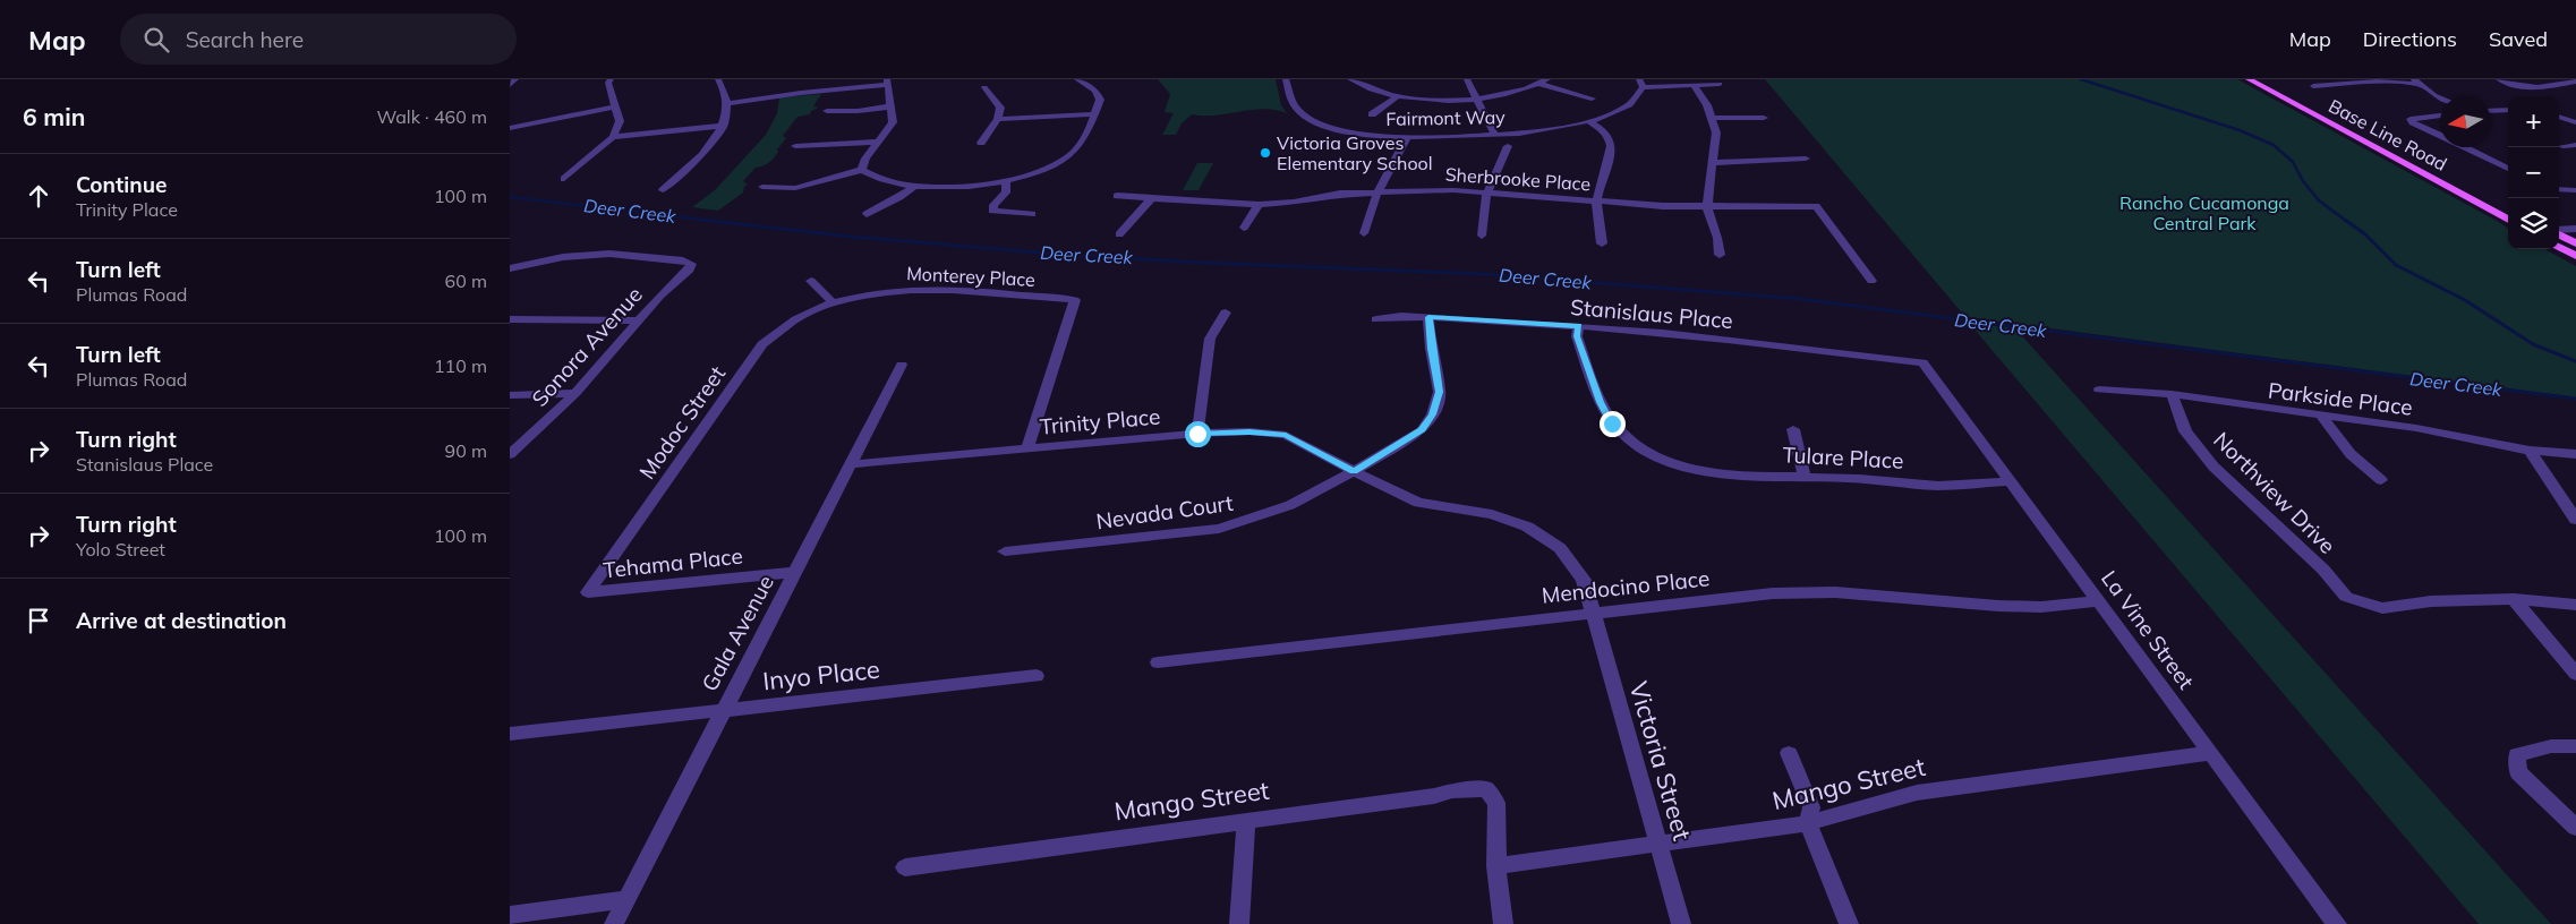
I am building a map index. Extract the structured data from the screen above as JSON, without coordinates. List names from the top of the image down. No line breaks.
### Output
{"streets":{"main road":["Base Line Road"],"street":["Fairmont Way","Sherbrooke Place","Monterey Place","Stanislaus Place","Sonora Avenue","Parkside Place","Trinity Place","Modoc Street","Tulare Place","Northview Drive","Nevada Court","Tehama Place","Mendocino Place","La Vine Street","Gala Avenue","Inyo Place","Victoria Street","Mango Street"]},"crossings":[["Monterey Place","Trinity Place"],["Monterey Place","Modoc Street"],["Stanislaus Place","Tulare Place"],["Stanislaus Place","Nevada Court"],["Stanislaus Place","La Vine Street"],["Parkside Place","Northview Drive"],["Trinity Place","Nevada Court"],["Trinity Place","Mendocino Place"],["Trinity Place","Gala Avenue"],["Trinity Place","Victoria Street"],["Modoc Street","Tehama Place"],["Tulare Place","La Vine Street"],["Tehama Place","Gala Avenue"],["Mendocino Place","La Vine Street"],["Mendocino Place","Victoria Street"],["La Vine Street","Mango Street"],["Gala Avenue","Inyo Place"],["Victoria Street","Mango Street"]],"water":["Deer Creek"],"parks":["Rancho Cucamonga Central Park"],"places":["Victoria Groves Elementary School"],"north":"left","page":{"header":"Map","search":"Search here","nav":["Map","Directions","Saved"],"heading":["6 min","Walk · 460 m"],"map_buttons":["+","−"],"list":[["Continue","Trinity Place","100 m"],["Turn left","Plumas Road","60 m"],["Turn left","Plumas Road","110 m"],["Turn right","Stanislaus Place","90 m"],["Turn right","Yolo Street","100 m"],"Arrive at destination"]}}
